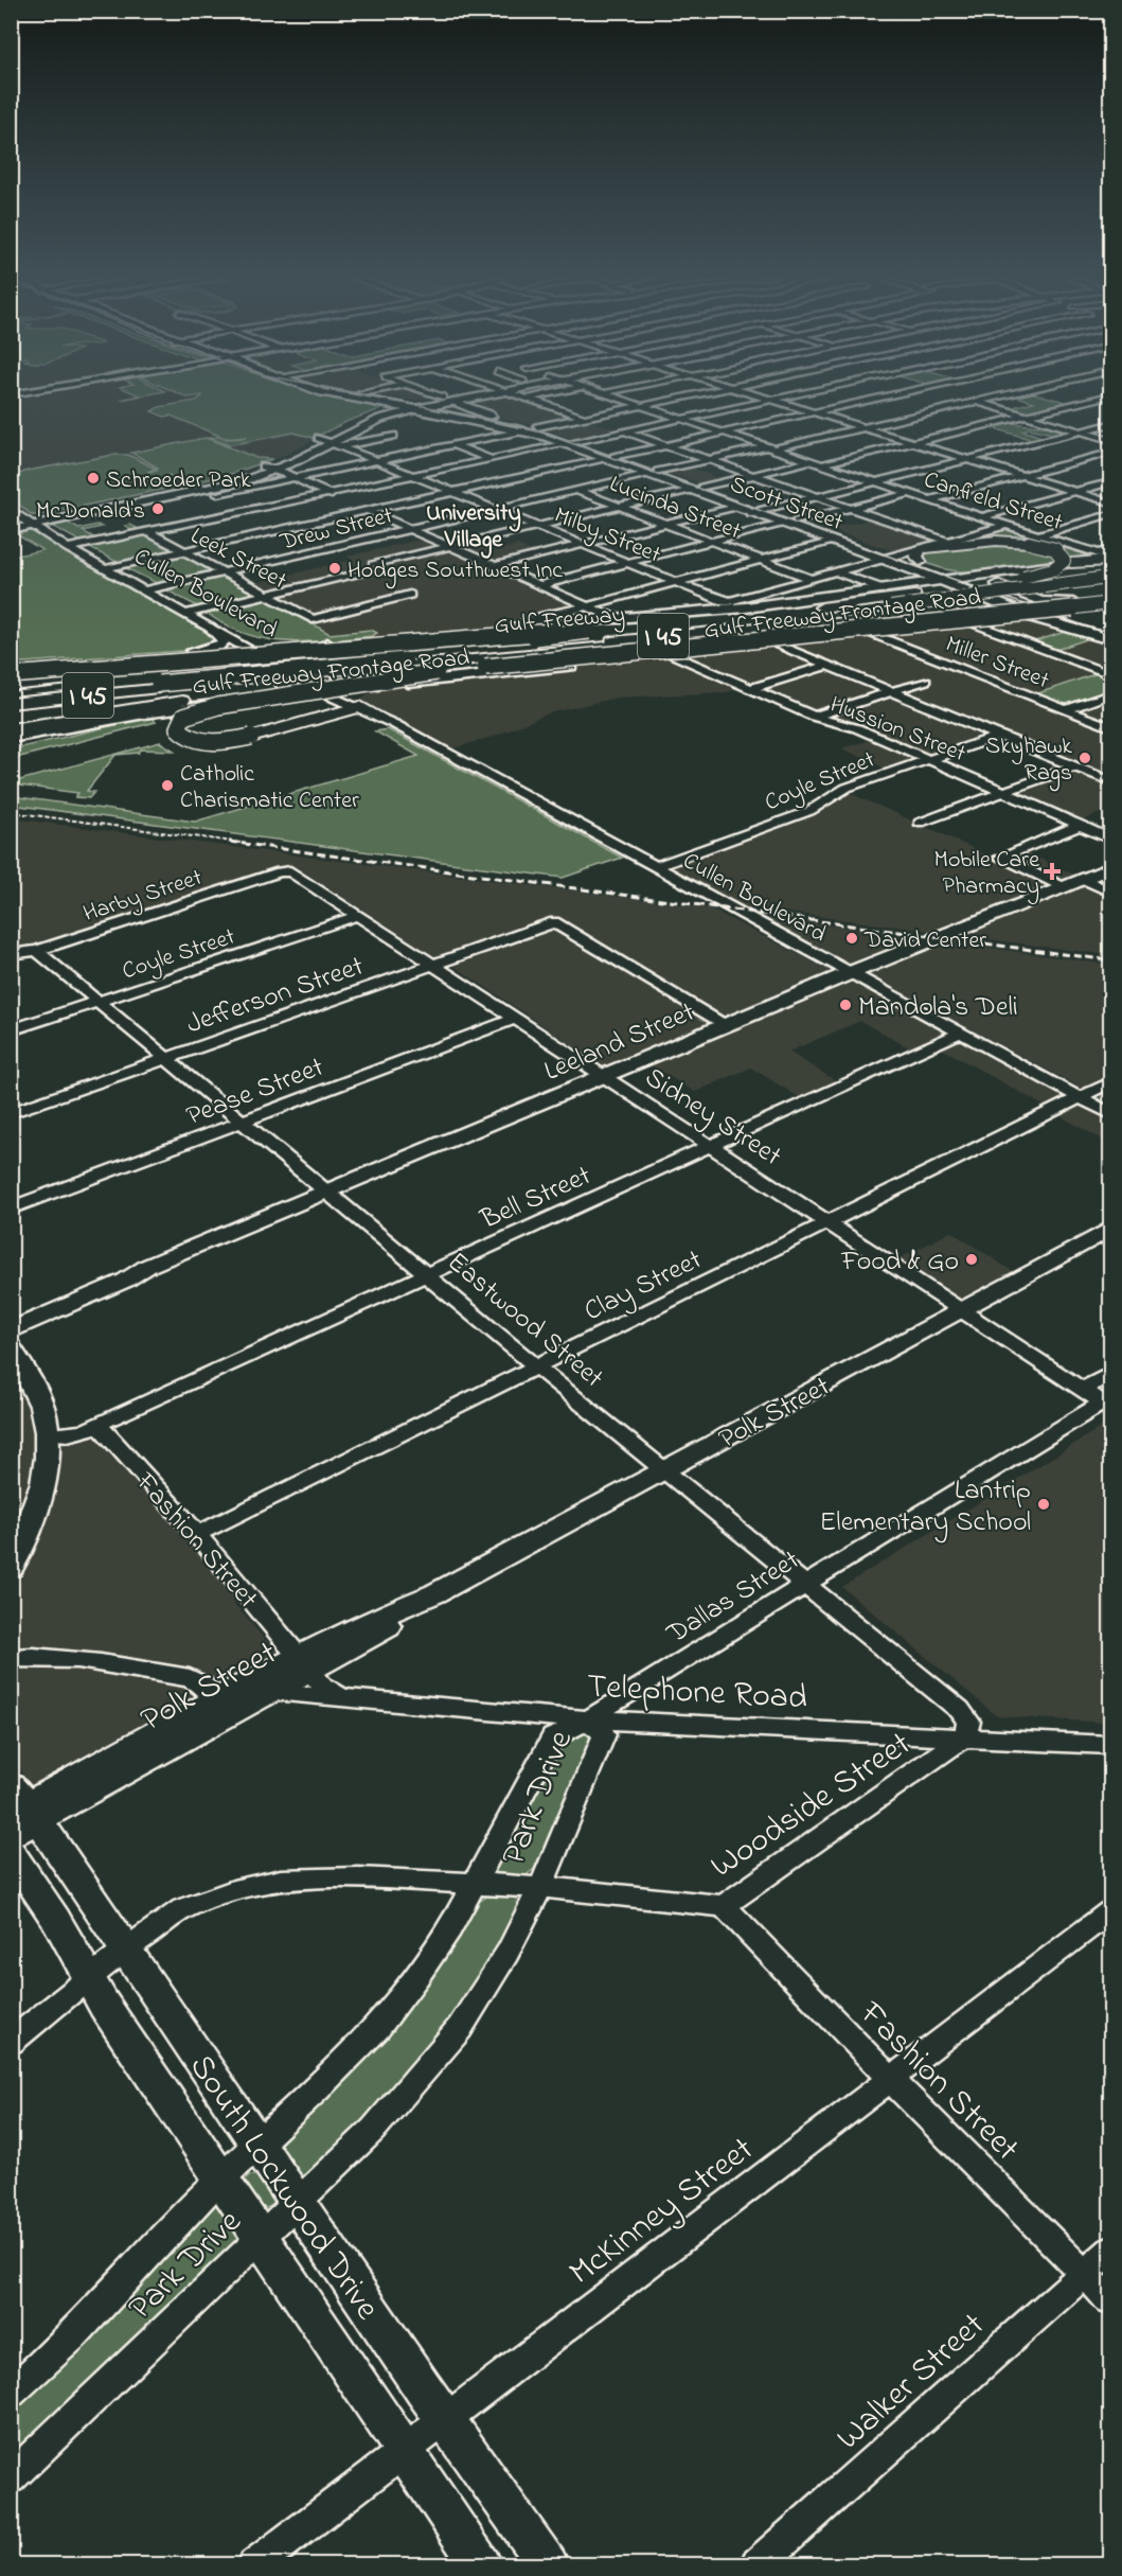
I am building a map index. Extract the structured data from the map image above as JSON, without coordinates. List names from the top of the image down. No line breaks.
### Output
{"streets":{"highway":["Gulf Freeway","I 45"],"main road":["Scott Street","Gulf Freeway Frontage Road","Leeland Street","Polk Street","South Lockwood Drive"],"street":["Canfield Street","Lucinda Street","Drew Street","Milby Street","Leek Street","Cullen Boulevard","Miller Street","Hussion Street","Coyle Street","Harby Street","Jefferson Street","Pease Street","Sidney Street","Bell Street","Clay Street","Eastwood Street","Fashion Street","Dallas Street","Telephone Road","Park Drive","Woodside Street","McKinney Street","Walker Street"]},"crossings":[["Canfield Street","Drew Street"],["Scott Street","Drew Street"],["Scott Street","Gulf Freeway Frontage Road"],["Lucinda Street","Drew Street"],["Drew Street","Milby Street"],["Drew Street","Leek Street"],["Drew Street","Cullen Boulevard"],["Cullen Boulevard","Gulf Freeway Frontage Road"],["Cullen Boulevard","Coyle Street"],["Cullen Boulevard","Leeland Street"],["Cullen Boulevard","Bell Street"],["Cullen Boulevard","Clay Street"],["Gulf Freeway Frontage Road","Gulf Freeway"],["Gulf Freeway Frontage Road","Miller Street"],["Gulf Freeway Frontage Road","Hussion Street"],["Hussion Street","Coyle Street"],["Coyle Street","Sidney Street"],["Coyle Street","Eastwood Street"],["Harby Street","Sidney Street"],["Harby Street","Eastwood Street"],["Jefferson Street","Leeland Street"],["Jefferson Street","Sidney Street"],["Jefferson Street","Eastwood Street"],["Leeland Street","Sidney Street"],["Leeland Street","Eastwood Street"],["Pease Street","Sidney Street"],["Pease Street","Eastwood Street"],["Sidney Street","Bell Street"],["Sidney Street","Clay Street"],["Sidney Street","Polk Street"],["Sidney Street","Dallas Street"],["Bell Street","Eastwood Street"],["Bell Street","Fashion Street"],["Clay Street","Eastwood Street"],["Clay Street","Fashion Street"],["Eastwood Street","Polk Street"],["Eastwood Street","Dallas Street"],["Eastwood Street","Telephone Road"],["Eastwood Street","Woodside Street"],["Polk Street","Fashion Street"],["Polk Street","Telephone Road"],["Polk Street","South Lockwood Drive"],["Fashion Street","Woodside Street"],["Fashion Street","McKinney Street"],["Fashion Street","Walker Street"],["Dallas Street","Telephone Road"],["Dallas Street","Park Drive"],["Telephone Road","Park Drive"],["Telephone Road","Woodside Street"],["Park Drive","Woodside Street"],["Park Drive","South Lockwood Drive"],["Woodside Street","South Lockwood Drive"],["South Lockwood Drive","McKinney Street"]],"districts":["University Village"],"places":{"other":["Schroeder Park","McDonald's","Hodges Southwest Inc","Skyhawk Rags","Catholic Charismatic Center","David Center","Mandola's Deli","Food & Go","Lantrip Elementary School"],"health":["Mobile Care Pharmacy"]}}
